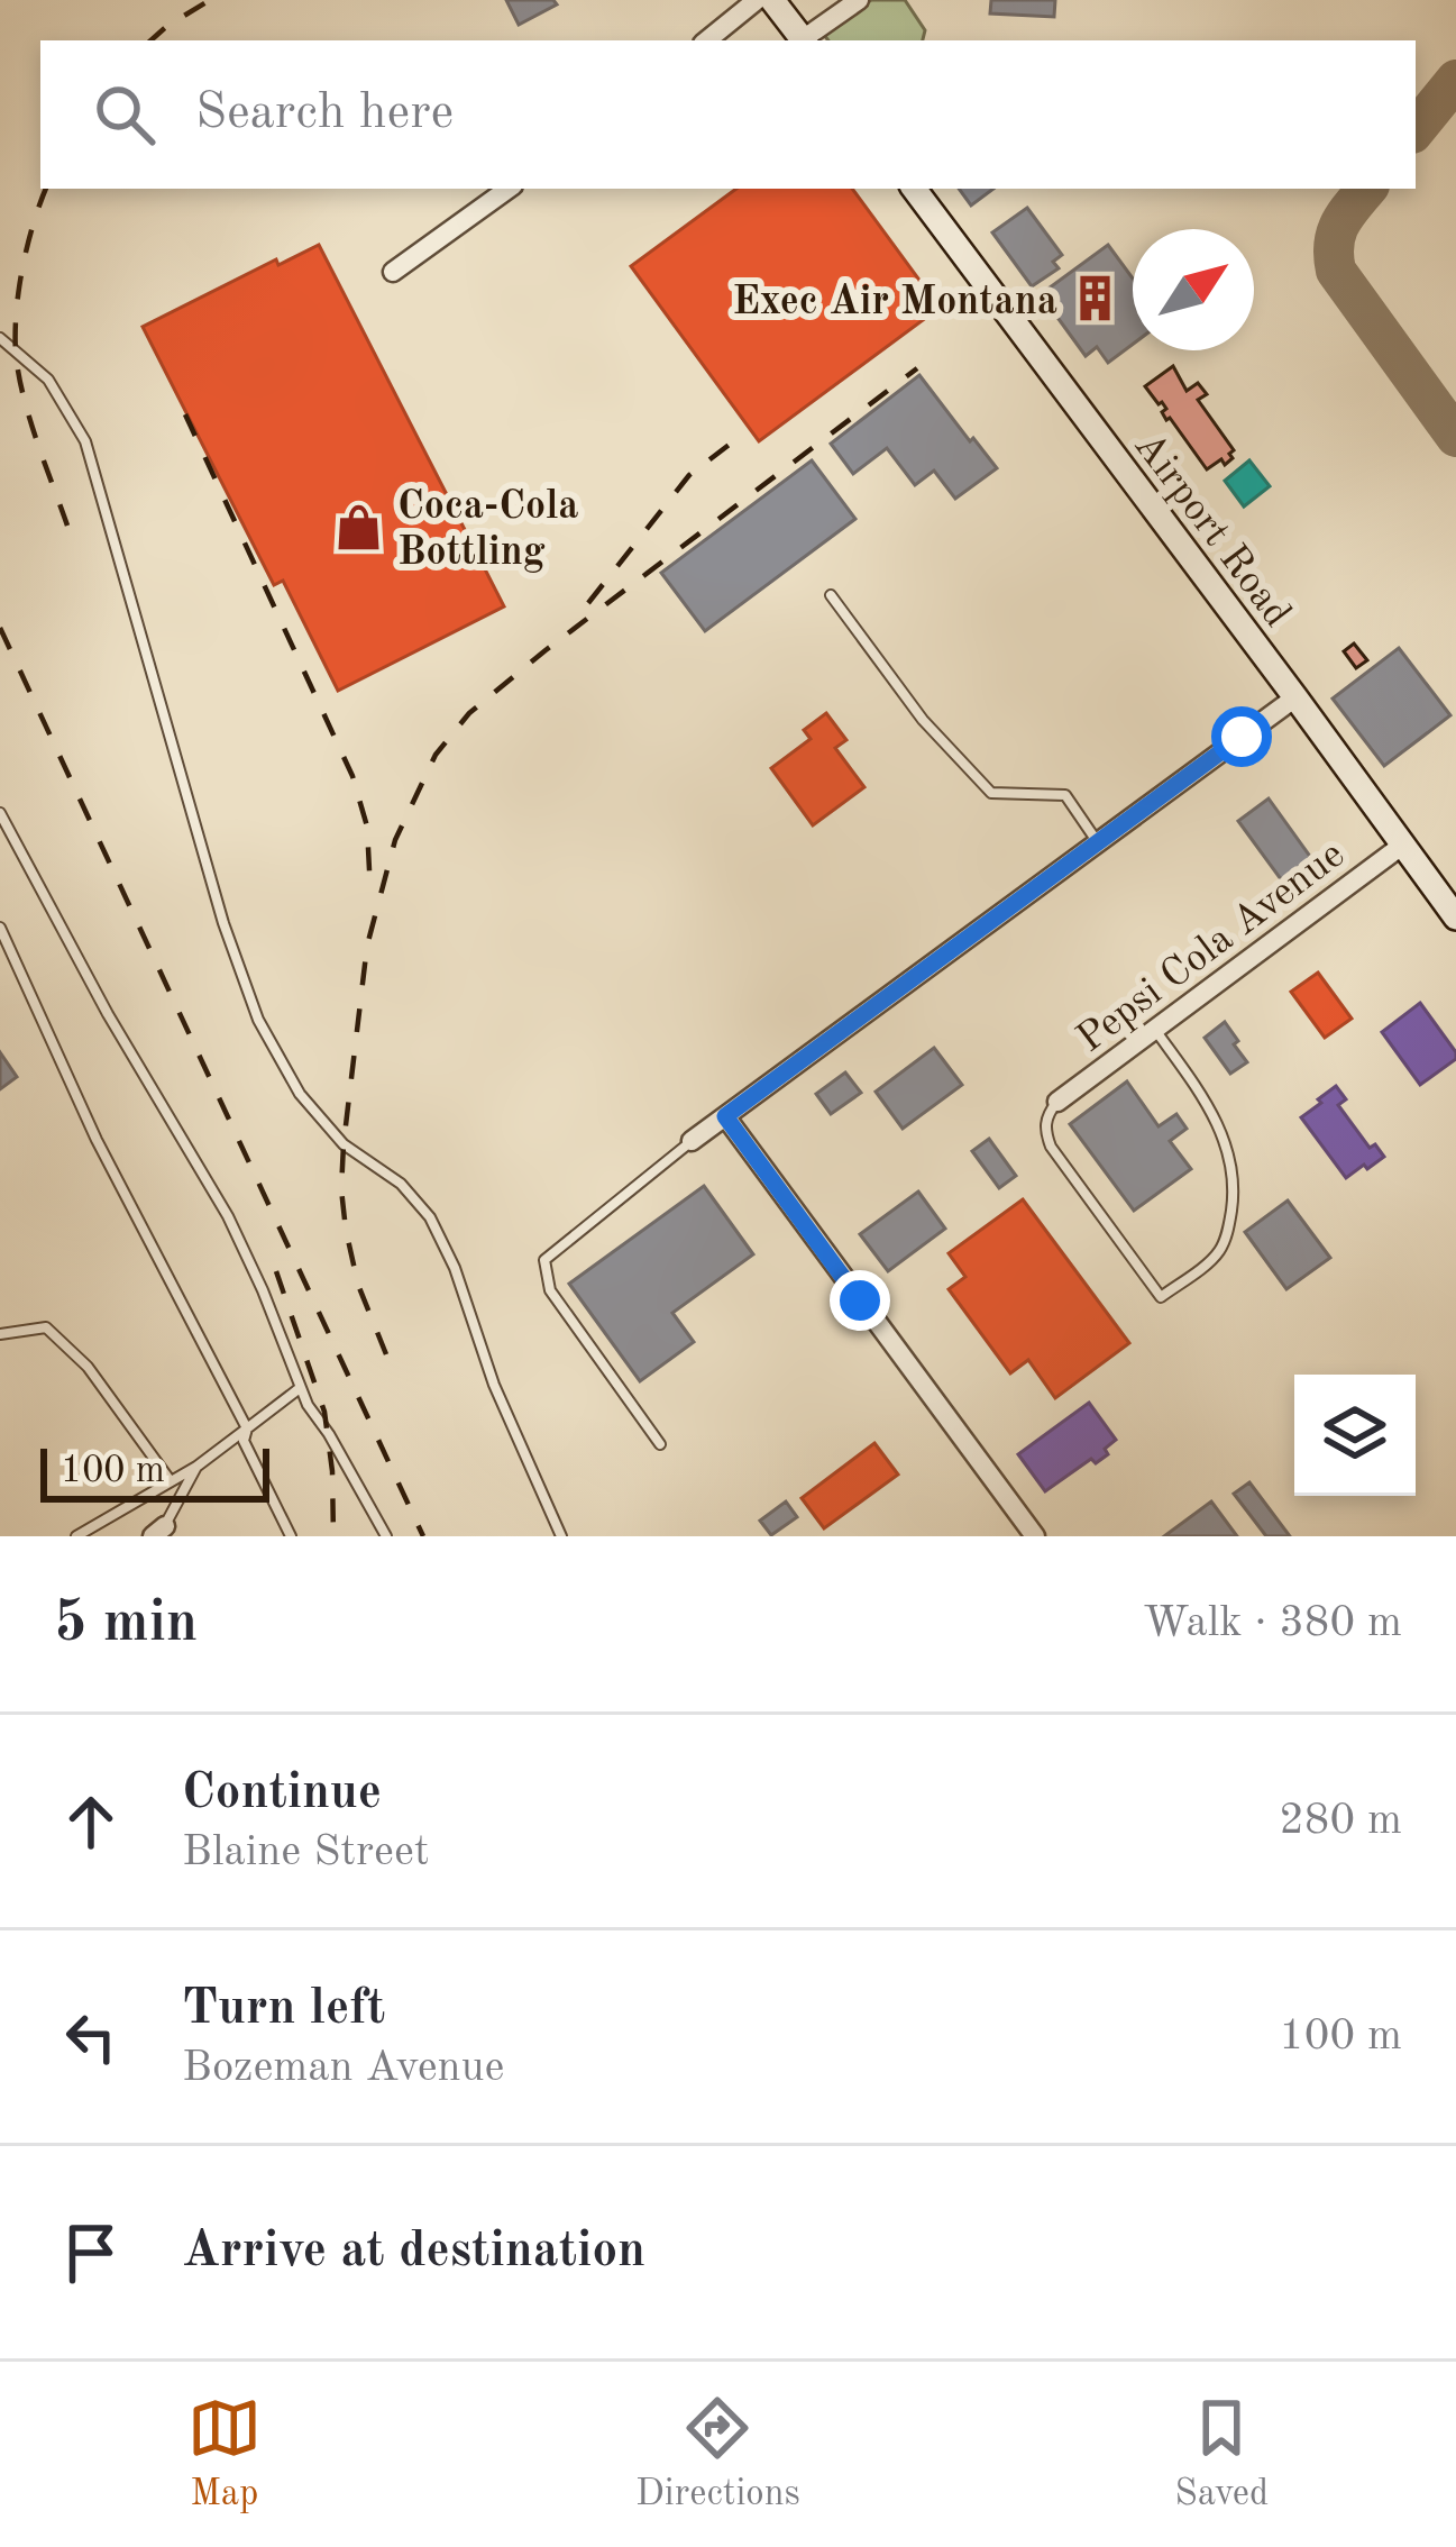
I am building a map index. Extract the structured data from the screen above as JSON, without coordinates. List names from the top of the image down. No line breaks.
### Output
{"streets":{"street":["Airport Road","Pepsi Cola Avenue"]},"crossings":[["Airport Road","Pepsi Cola Avenue"]],"places":{"building":["Exec Air Montana"],"shop":["Coca-Cola Bottling"]},"scale_bar":"100 m","north":"top right","page":{"search":"Search here","scale":"100 m","heading":["5 min","Walk · 380 m"],"list":[["Continue","Blaine Street","280 m"],["Turn left","Bozeman Avenue","100 m"],"Arrive at destination"],"nav":["Map","Directions","Saved"]}}
